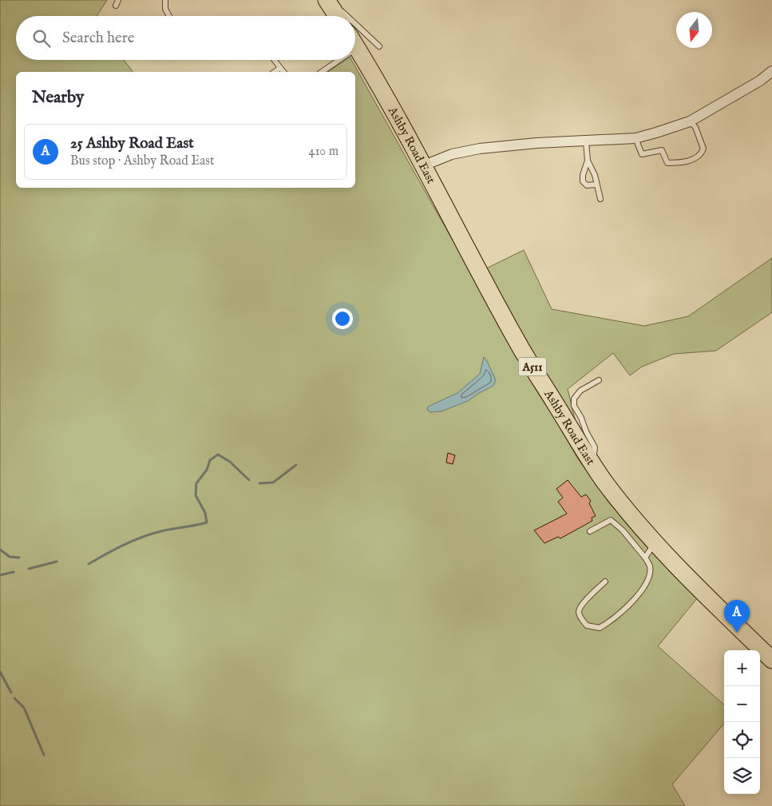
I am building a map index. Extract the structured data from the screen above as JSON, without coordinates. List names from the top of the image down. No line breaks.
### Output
{"streets":{"highway":["Ashby Road East","A511"]},"north":"bottom","page":{"search":"Search here","heading":"Nearby","list":[{"mark":"A","name":"25 Ashby Road East","note":"Bus stop · Ashby Road East","value":"410 m"}],"pins":"A","map_buttons":["+","−"]}}
